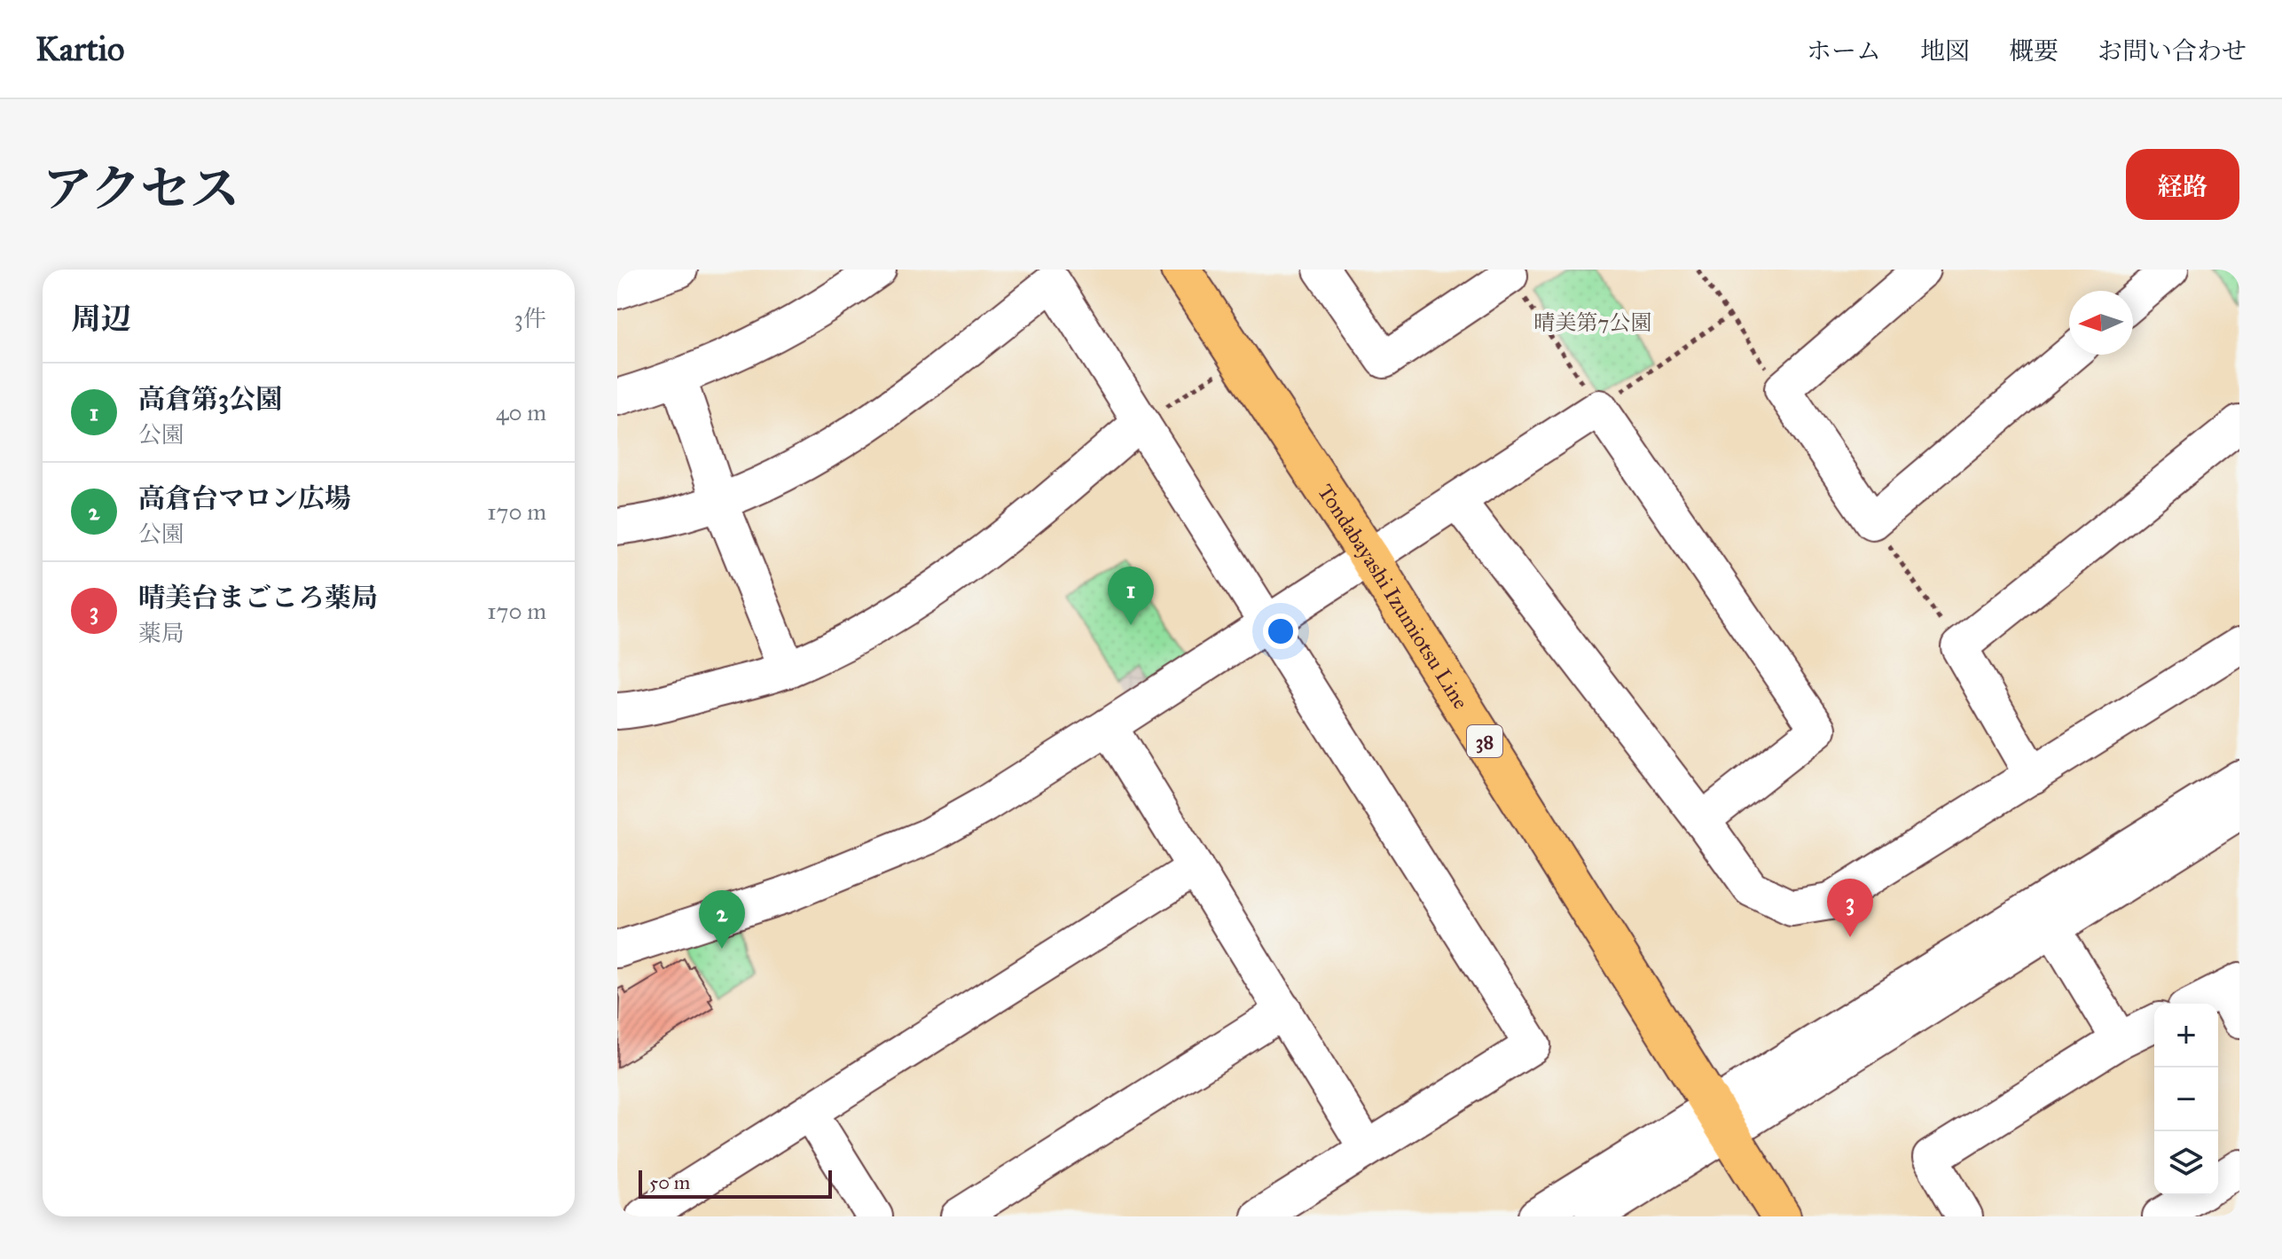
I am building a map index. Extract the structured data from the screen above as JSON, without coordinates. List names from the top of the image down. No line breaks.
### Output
{"streets":{"main road":["Tondabayashi Izumiotsu Line","38"]},"parks":["晴美第7公園"],"scale_bar":"50 m","north":"left","page":{"header":"Kartio","nav":["ホーム","地図","概要","お問い合わせ"],"title":"アクセス","buttons":"経路","heading":["周辺","3件"],"list":[{"mark":"1","name":"高倉第3公園","note":"公園","value":"40 m"},{"mark":"2","name":"高倉台マロン広場","note":"公園","value":"170 m"},{"mark":"3","name":"晴美台まごころ薬局","note":"薬局","value":"170 m"}],"pins":["1","3","2"],"map_buttons":["+","−"],"scale":"50 m"}}
